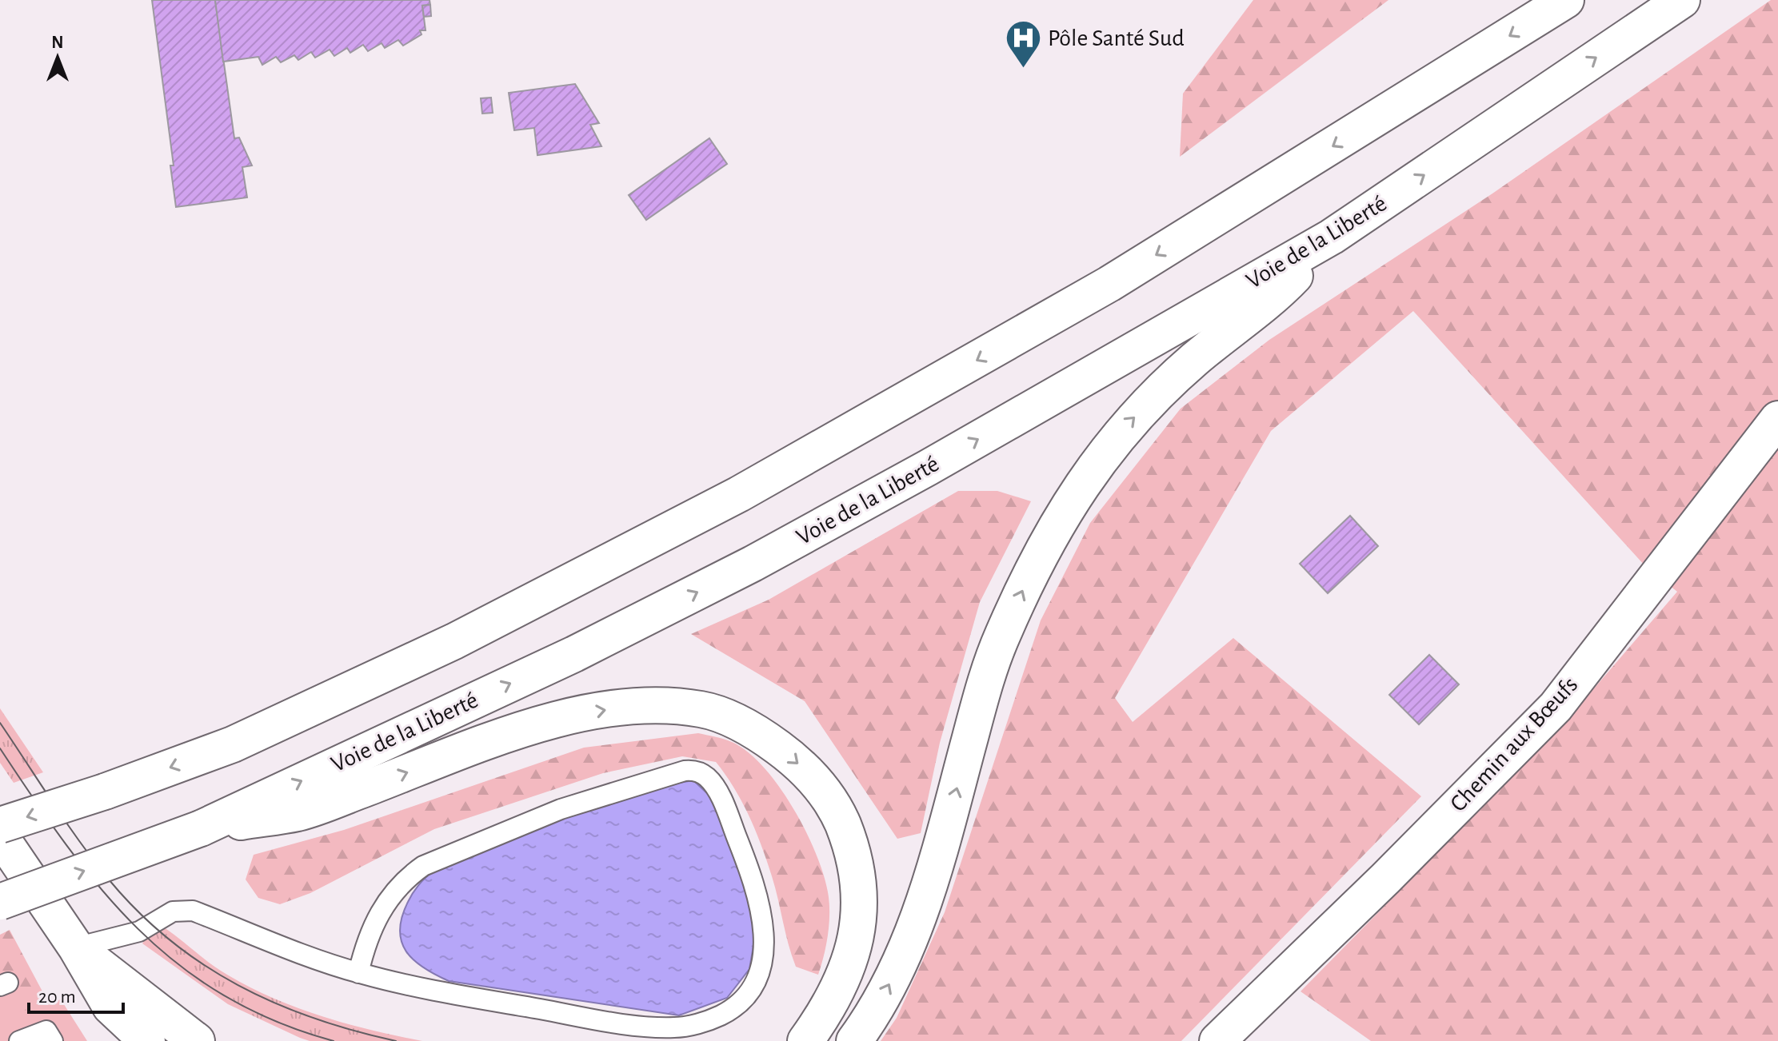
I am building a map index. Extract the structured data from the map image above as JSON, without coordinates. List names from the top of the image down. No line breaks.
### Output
{"streets":{"main road":["Voie de la Liberté","Chemin aux Bœufs"]},"places":{"hospital":["Pôle Santé Sud"]},"scale_bar":"20 m","north":"top"}
